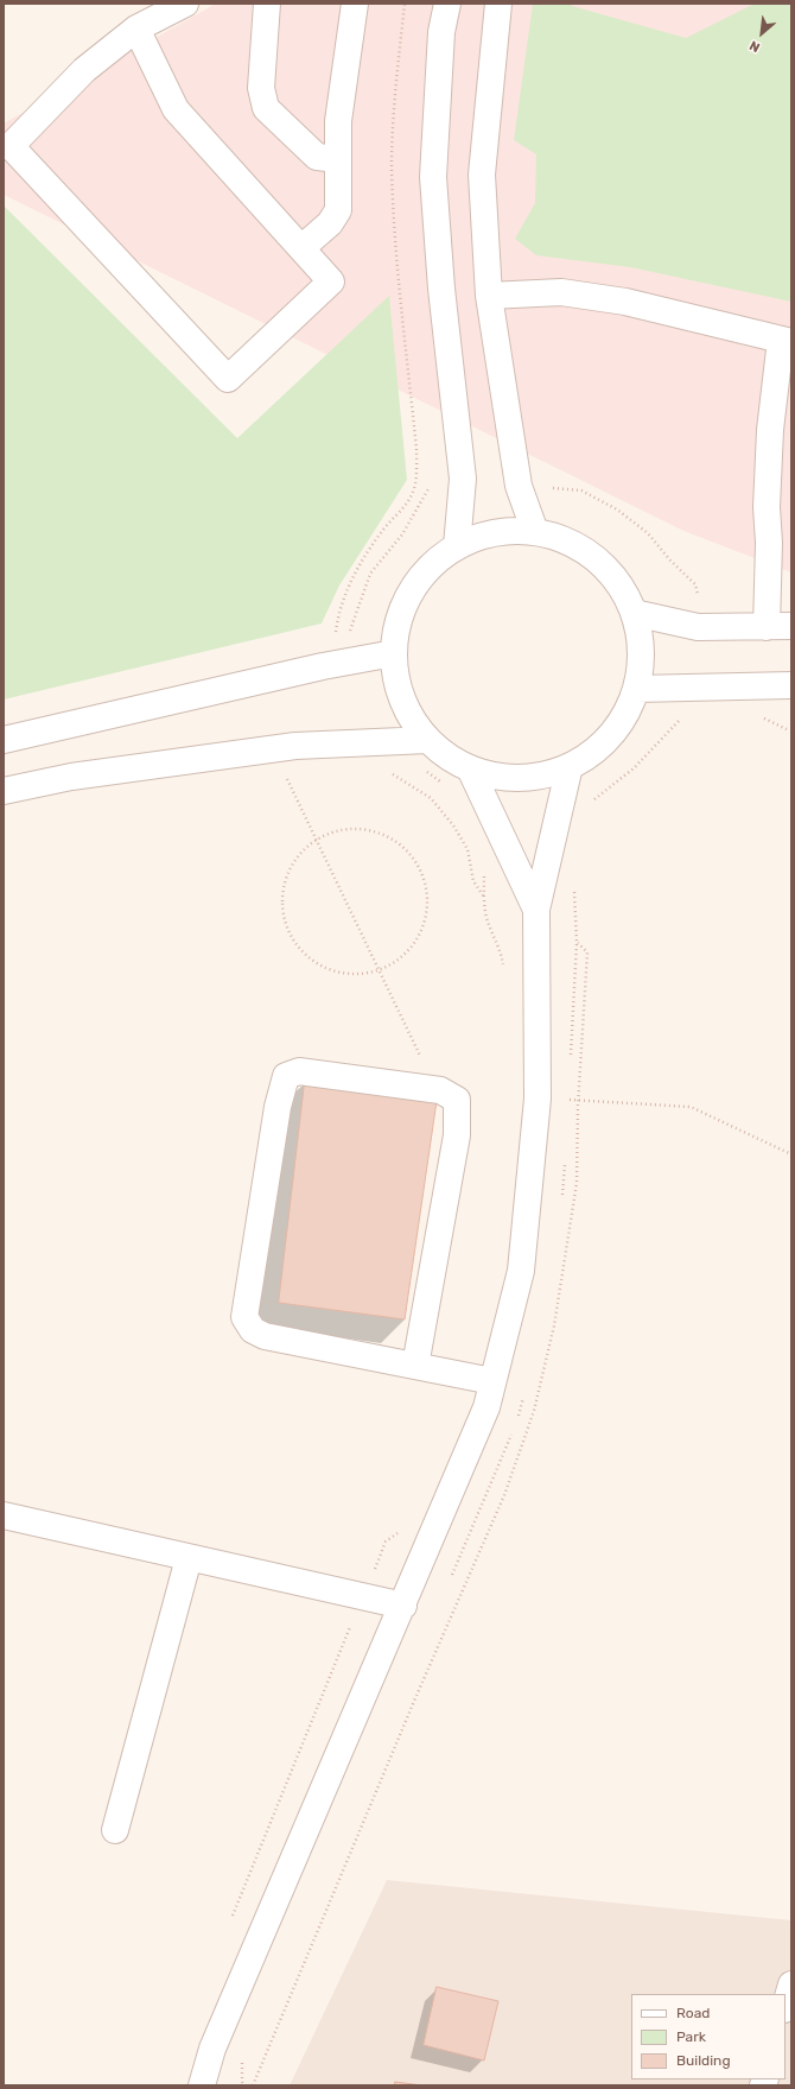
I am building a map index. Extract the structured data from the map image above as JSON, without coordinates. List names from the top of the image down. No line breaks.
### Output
{"legend":["Road","Park","Building"],"north":"bottom left"}
